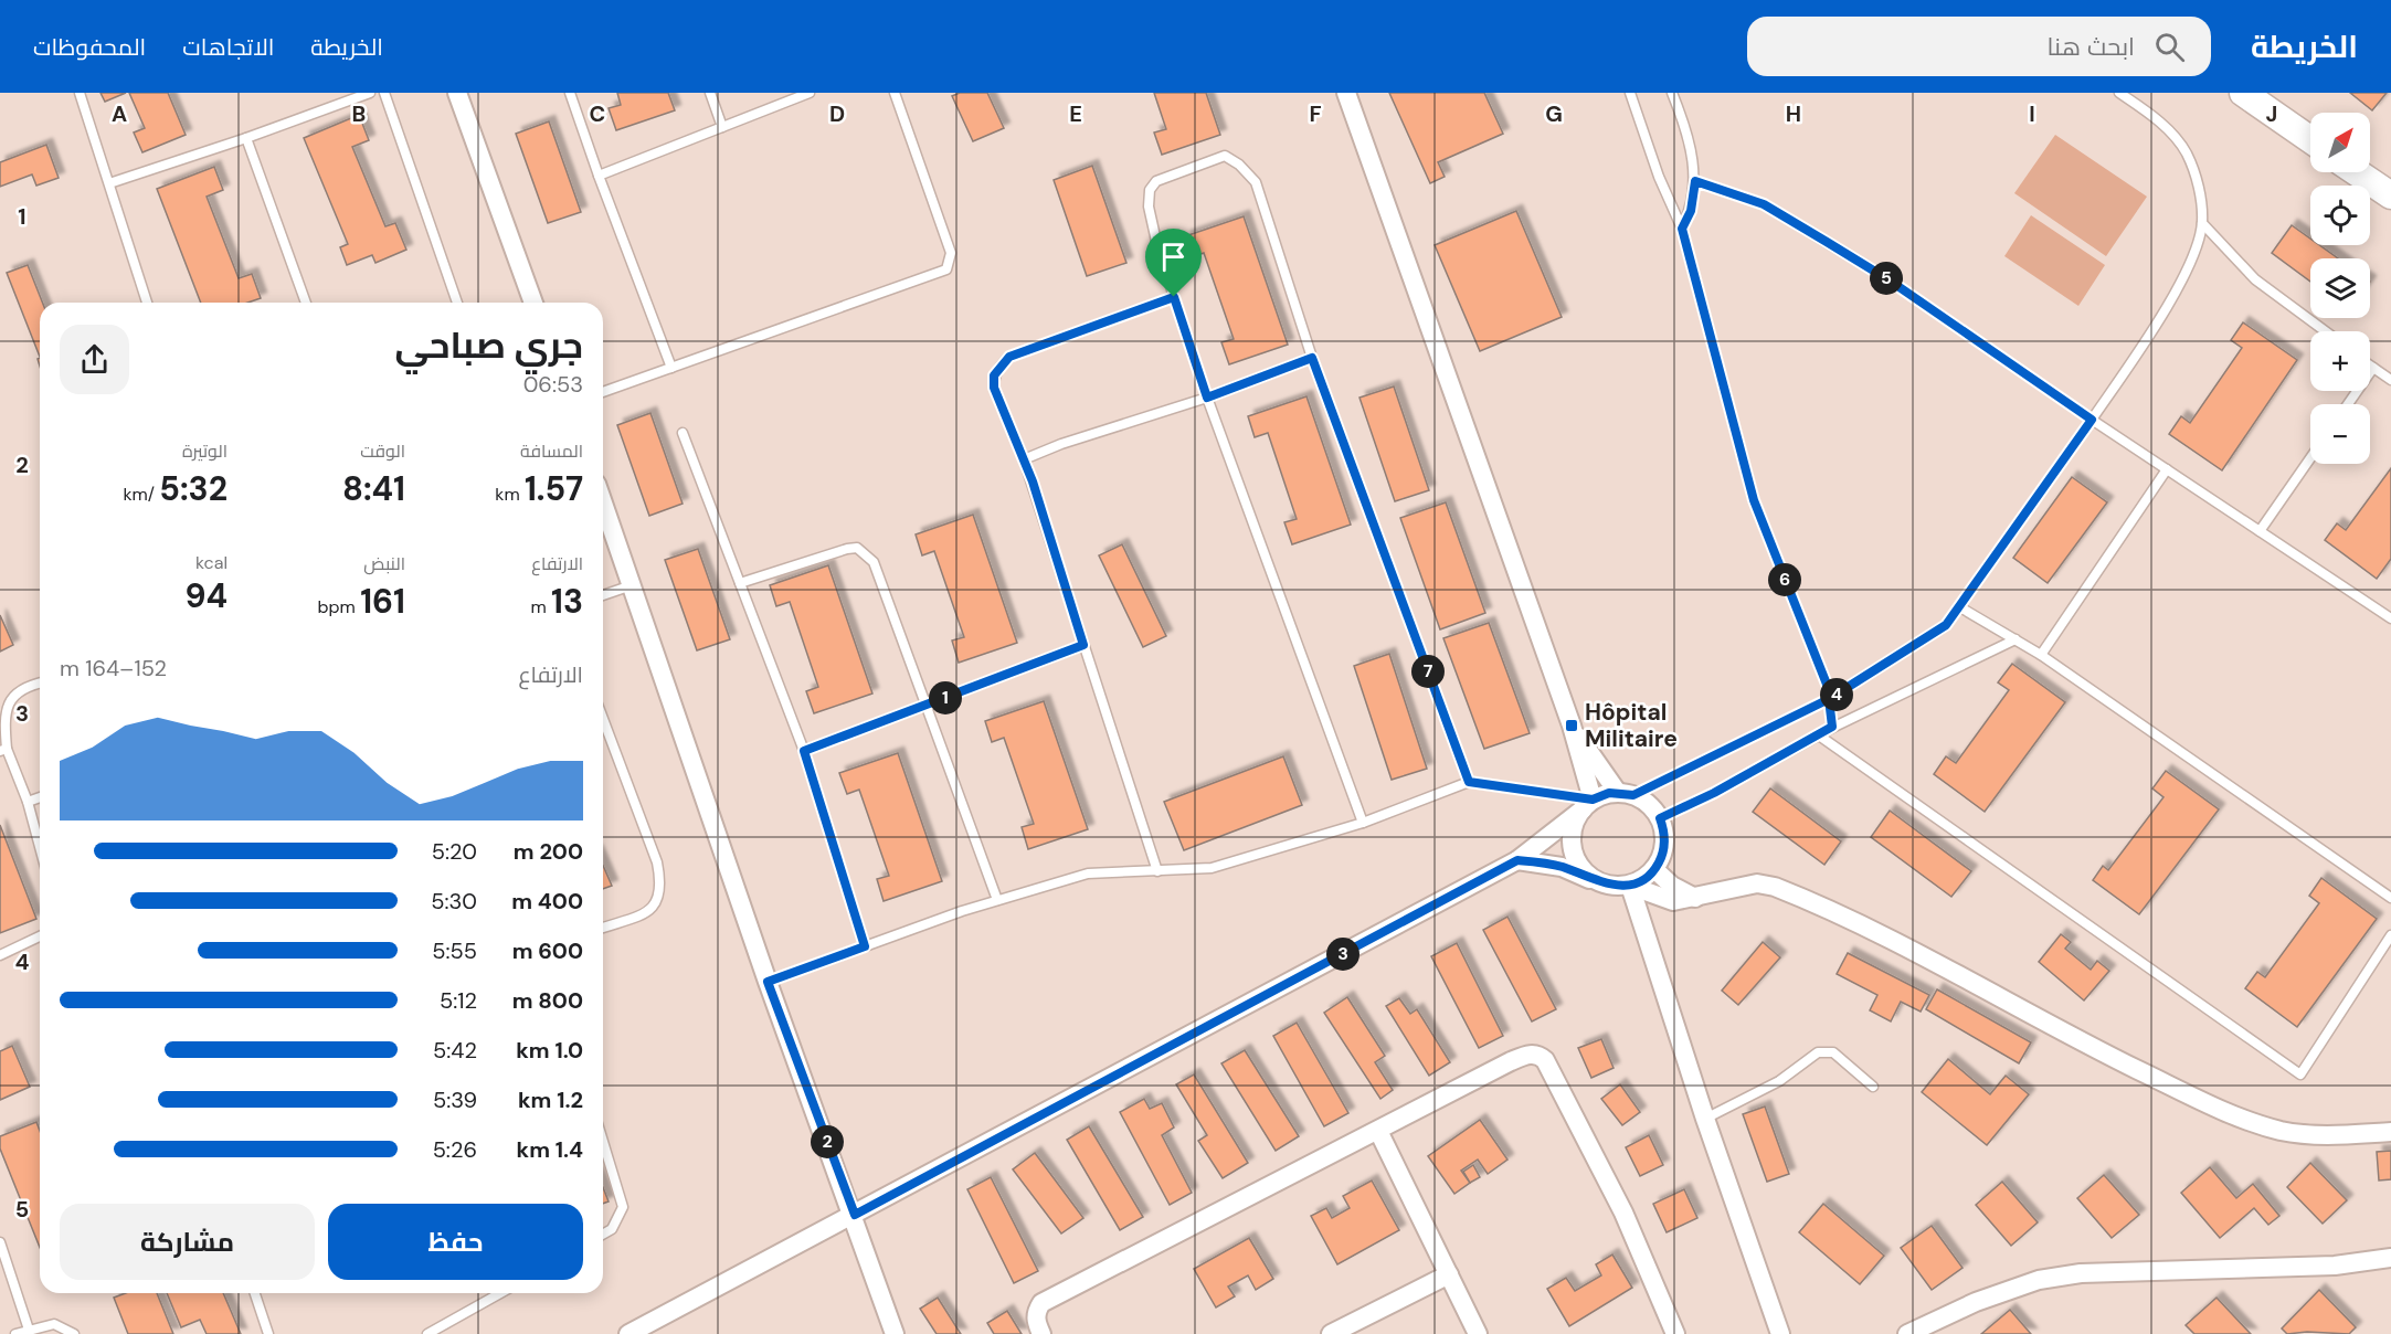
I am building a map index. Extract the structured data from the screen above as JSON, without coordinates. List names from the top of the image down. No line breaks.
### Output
{"places":{"transit":["Hôpital Militaire"]},"north":"top right","page":{"header":"الخريطة","search":"ابحث هنا","nav":["الخريطة","الاتجاهات","المحفوظات"],"map_buttons":["+","−"],"pins":["5","6","7","4","1","3","2"],"heading":["جري صباحي","06:53"],"stats":[["المسافة","1.57 km"],["الوقت","8:41"],["الوتيرة","5:32 /km"],["الارتفاع","13 m"],["النبض","161 bpm"],["kcal","94"]],"chart":["الارتفاع","152–164 m"],"list":[{"name":"200 m","note":"5:20"},{"name":"400 m","note":"5:30"},{"name":"600 m","note":"5:55"},{"name":"800 m","note":"5:12"},{"name":"1.0 km","note":"5:42"},{"name":"1.2 km","note":"5:39"},{"name":"1.4 km","note":"5:26"}],"buttons":["حفظ","مشاركة"]},"grid":{"columns":["A","B","C","D","E","F","G","H","I","J"],"rows":["1","2","3","4","5"]}}
